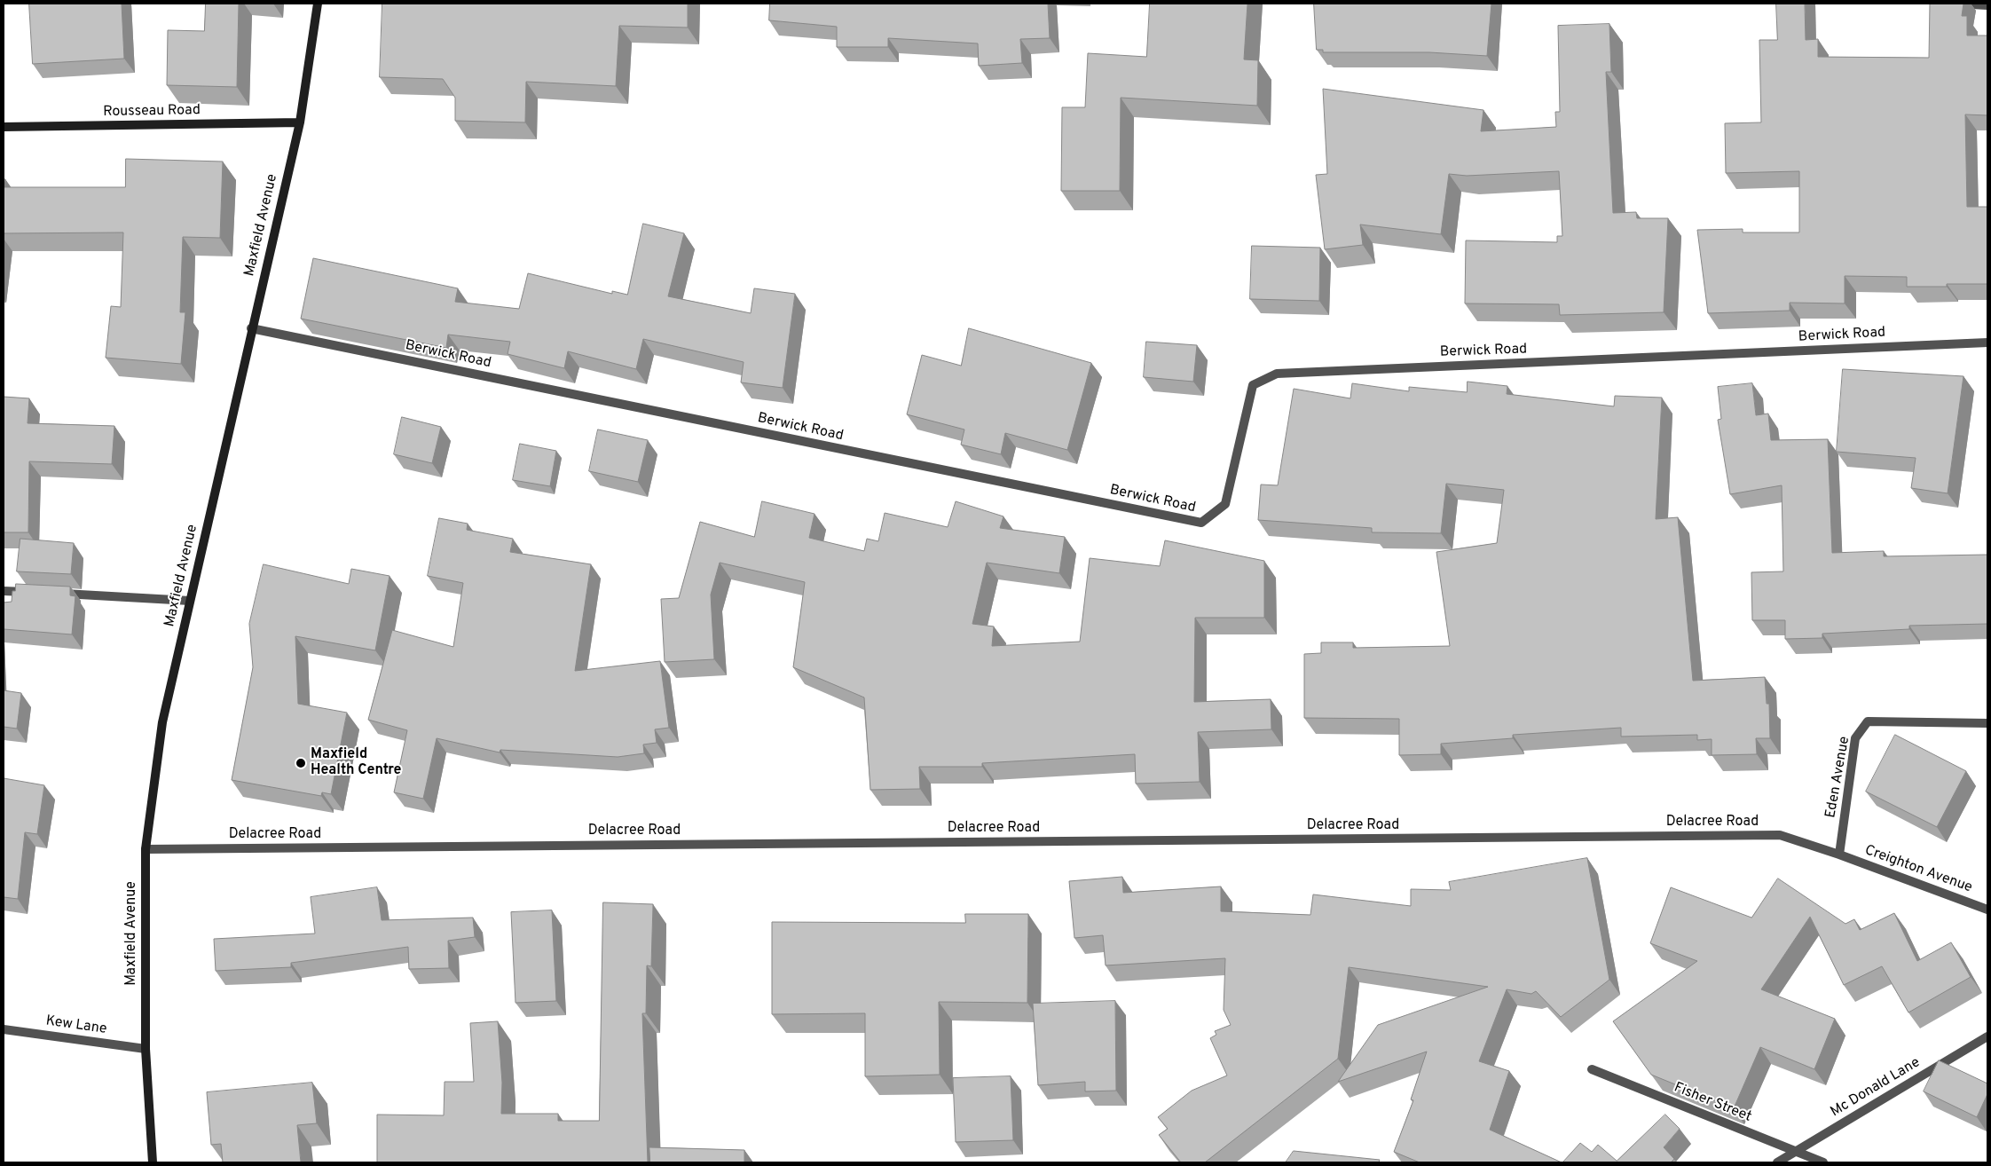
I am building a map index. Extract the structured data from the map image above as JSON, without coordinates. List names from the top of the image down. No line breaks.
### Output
{"streets":{"main road":["Rousseau Road","Maxfield Avenue"],"street":["Berwick Road","Eden Avenue","Delacree Road","Creighton Avenue","Kew Lane","Mc Donald Lane","Fisher Street"]},"crossings":[["Rousseau Road","Maxfield Avenue"],["Maxfield Avenue","Berwick Road"],["Maxfield Avenue","Delacree Road"],["Maxfield Avenue","Kew Lane"],["Eden Avenue","Delacree Road"],["Eden Avenue","Creighton Avenue"],["Delacree Road","Creighton Avenue"],["Mc Donald Lane","Fisher Street"]],"places":["Maxfield Health Centre"]}
